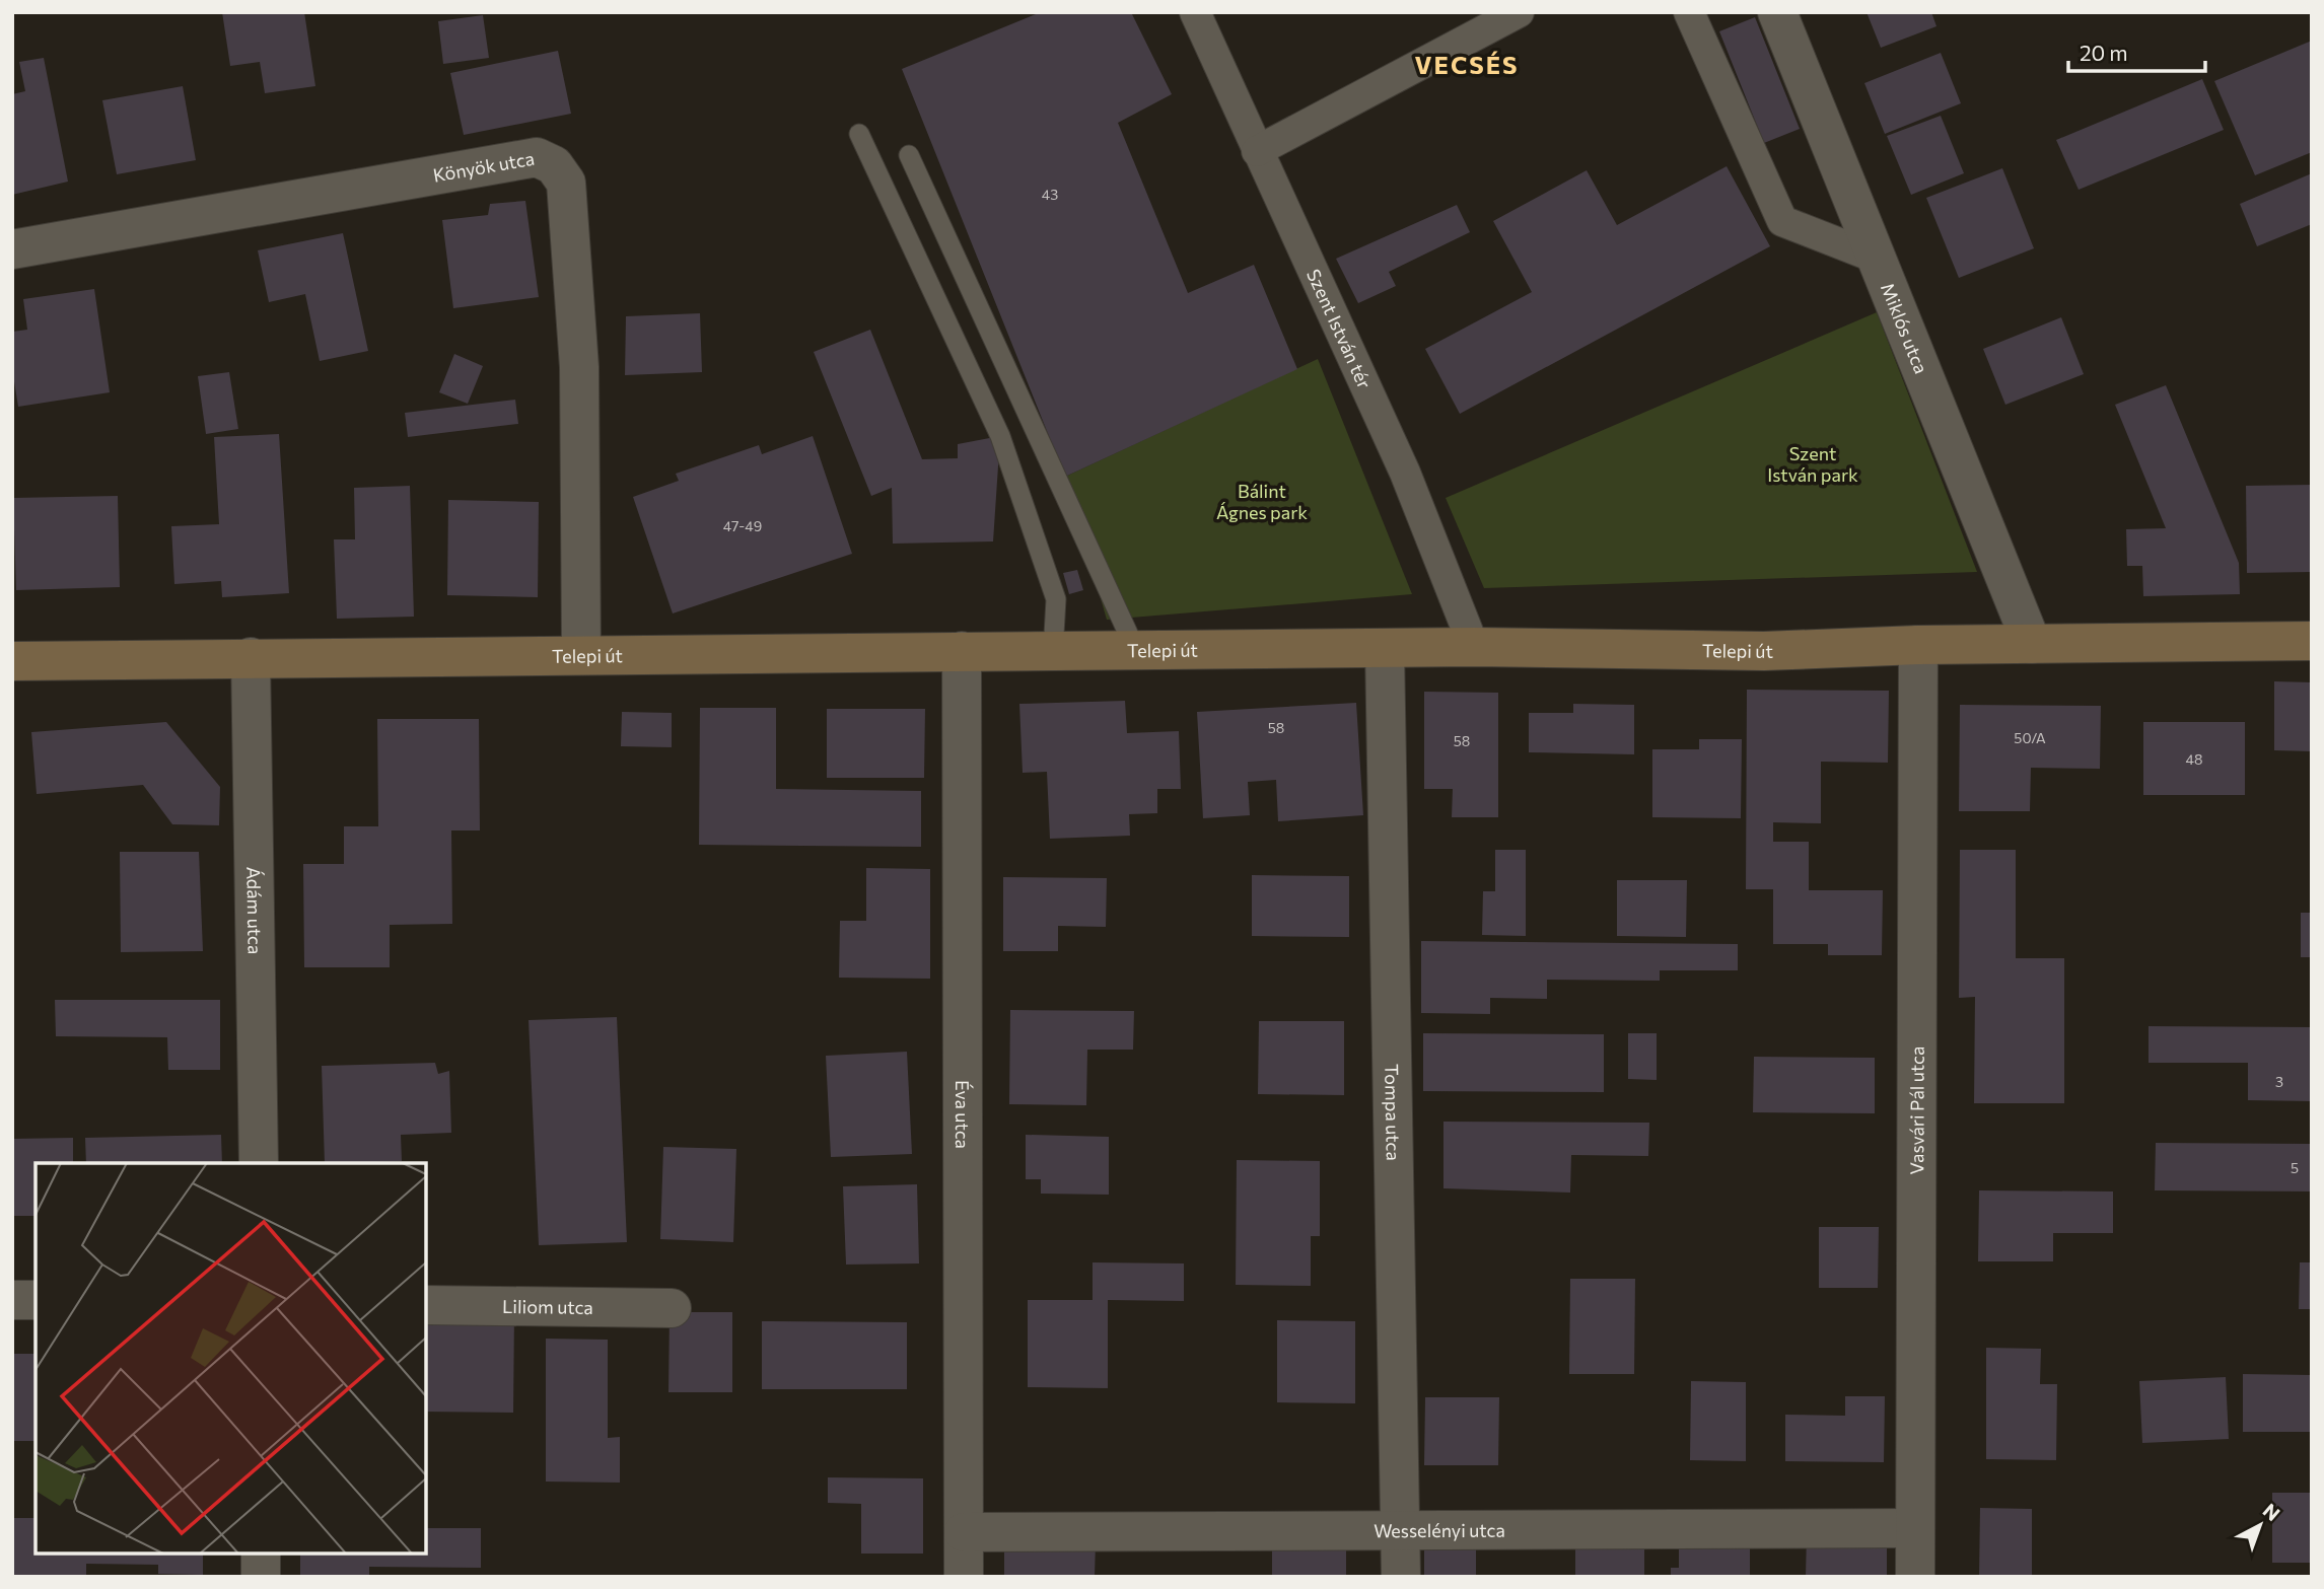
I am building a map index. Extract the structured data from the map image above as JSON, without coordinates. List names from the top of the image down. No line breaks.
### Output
{"streets":{"main road":["Telepi út"],"street":["Könyök utca","Szent István tér","Miklós utca","Ádám utca","Vasvári Pál utca","Tompa utca","Éva utca","Liliom utca","Wesselényi utca"]},"crossings":[["Könyök utca","Telepi út"],["Szent István tér","Telepi út"],["Miklós utca","Telepi út"],["Telepi út","Ádám utca"],["Telepi út","Vasvári Pál utca"],["Telepi út","Tompa utca"],["Telepi út","Éva utca"],["Vasvári Pál utca","Wesselényi utca"],["Tompa utca","Wesselényi utca"],["Éva utca","Wesselényi utca"]],"districts":["VECSÉS"],"parks":["Szent István park","Bálint Ágnes park"],"house_numbers":["43","47-49","58","50/A","58","48","3","5"],"scale_bar":"20 m","north":"top right"}
